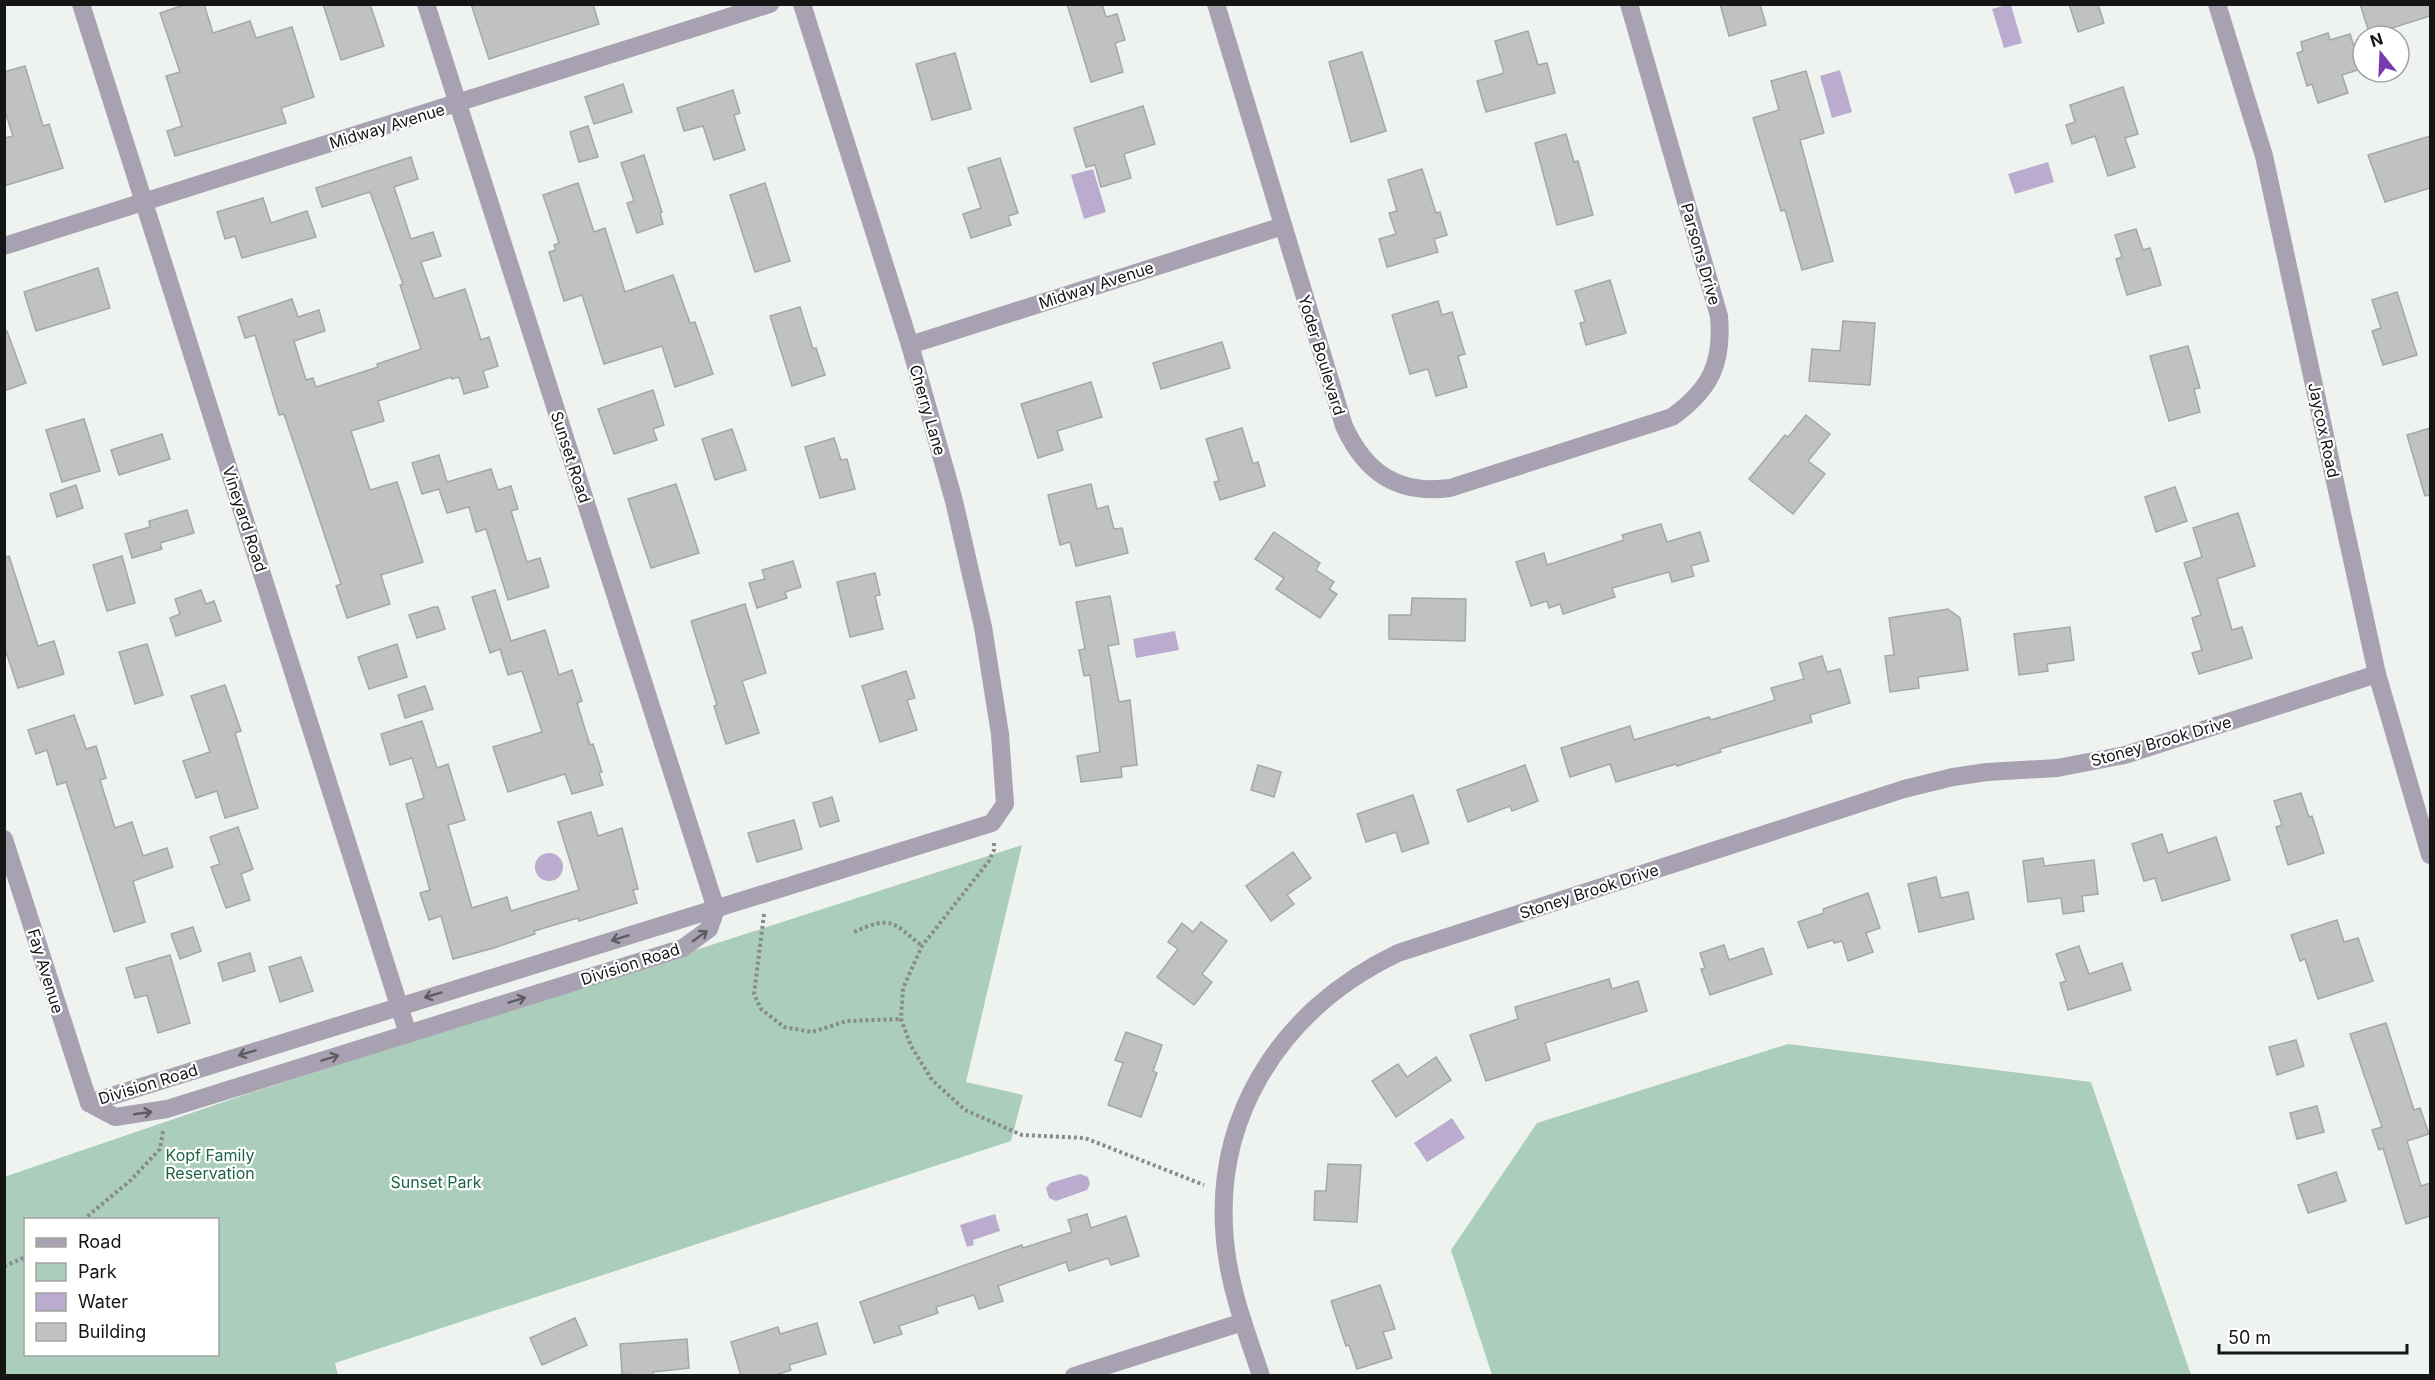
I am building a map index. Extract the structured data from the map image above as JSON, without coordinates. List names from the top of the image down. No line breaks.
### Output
{"streets":{"street":["Midway Avenue","Parsons Drive","Yoder Boulevard","Cherry Lane","Jaycox Road","Sunset Road","Vineyard Road","Stoney Brook Drive","Division Road","Fay Avenue"]},"crossings":[["Midway Avenue","Yoder Boulevard"],["Midway Avenue","Cherry Lane"],["Midway Avenue","Sunset Road"],["Midway Avenue","Vineyard Road"],["Parsons Drive","Yoder Boulevard"],["Cherry Lane","Division Road"],["Jaycox Road","Stoney Brook Drive"],["Sunset Road","Division Road"],["Vineyard Road","Division Road"],["Division Road","Fay Avenue"]],"parks":["Kopf Family Reservation","Sunset Park"],"legend":["Road","Park","Water","Building"],"scale_bar":"50 m","north":"top"}
